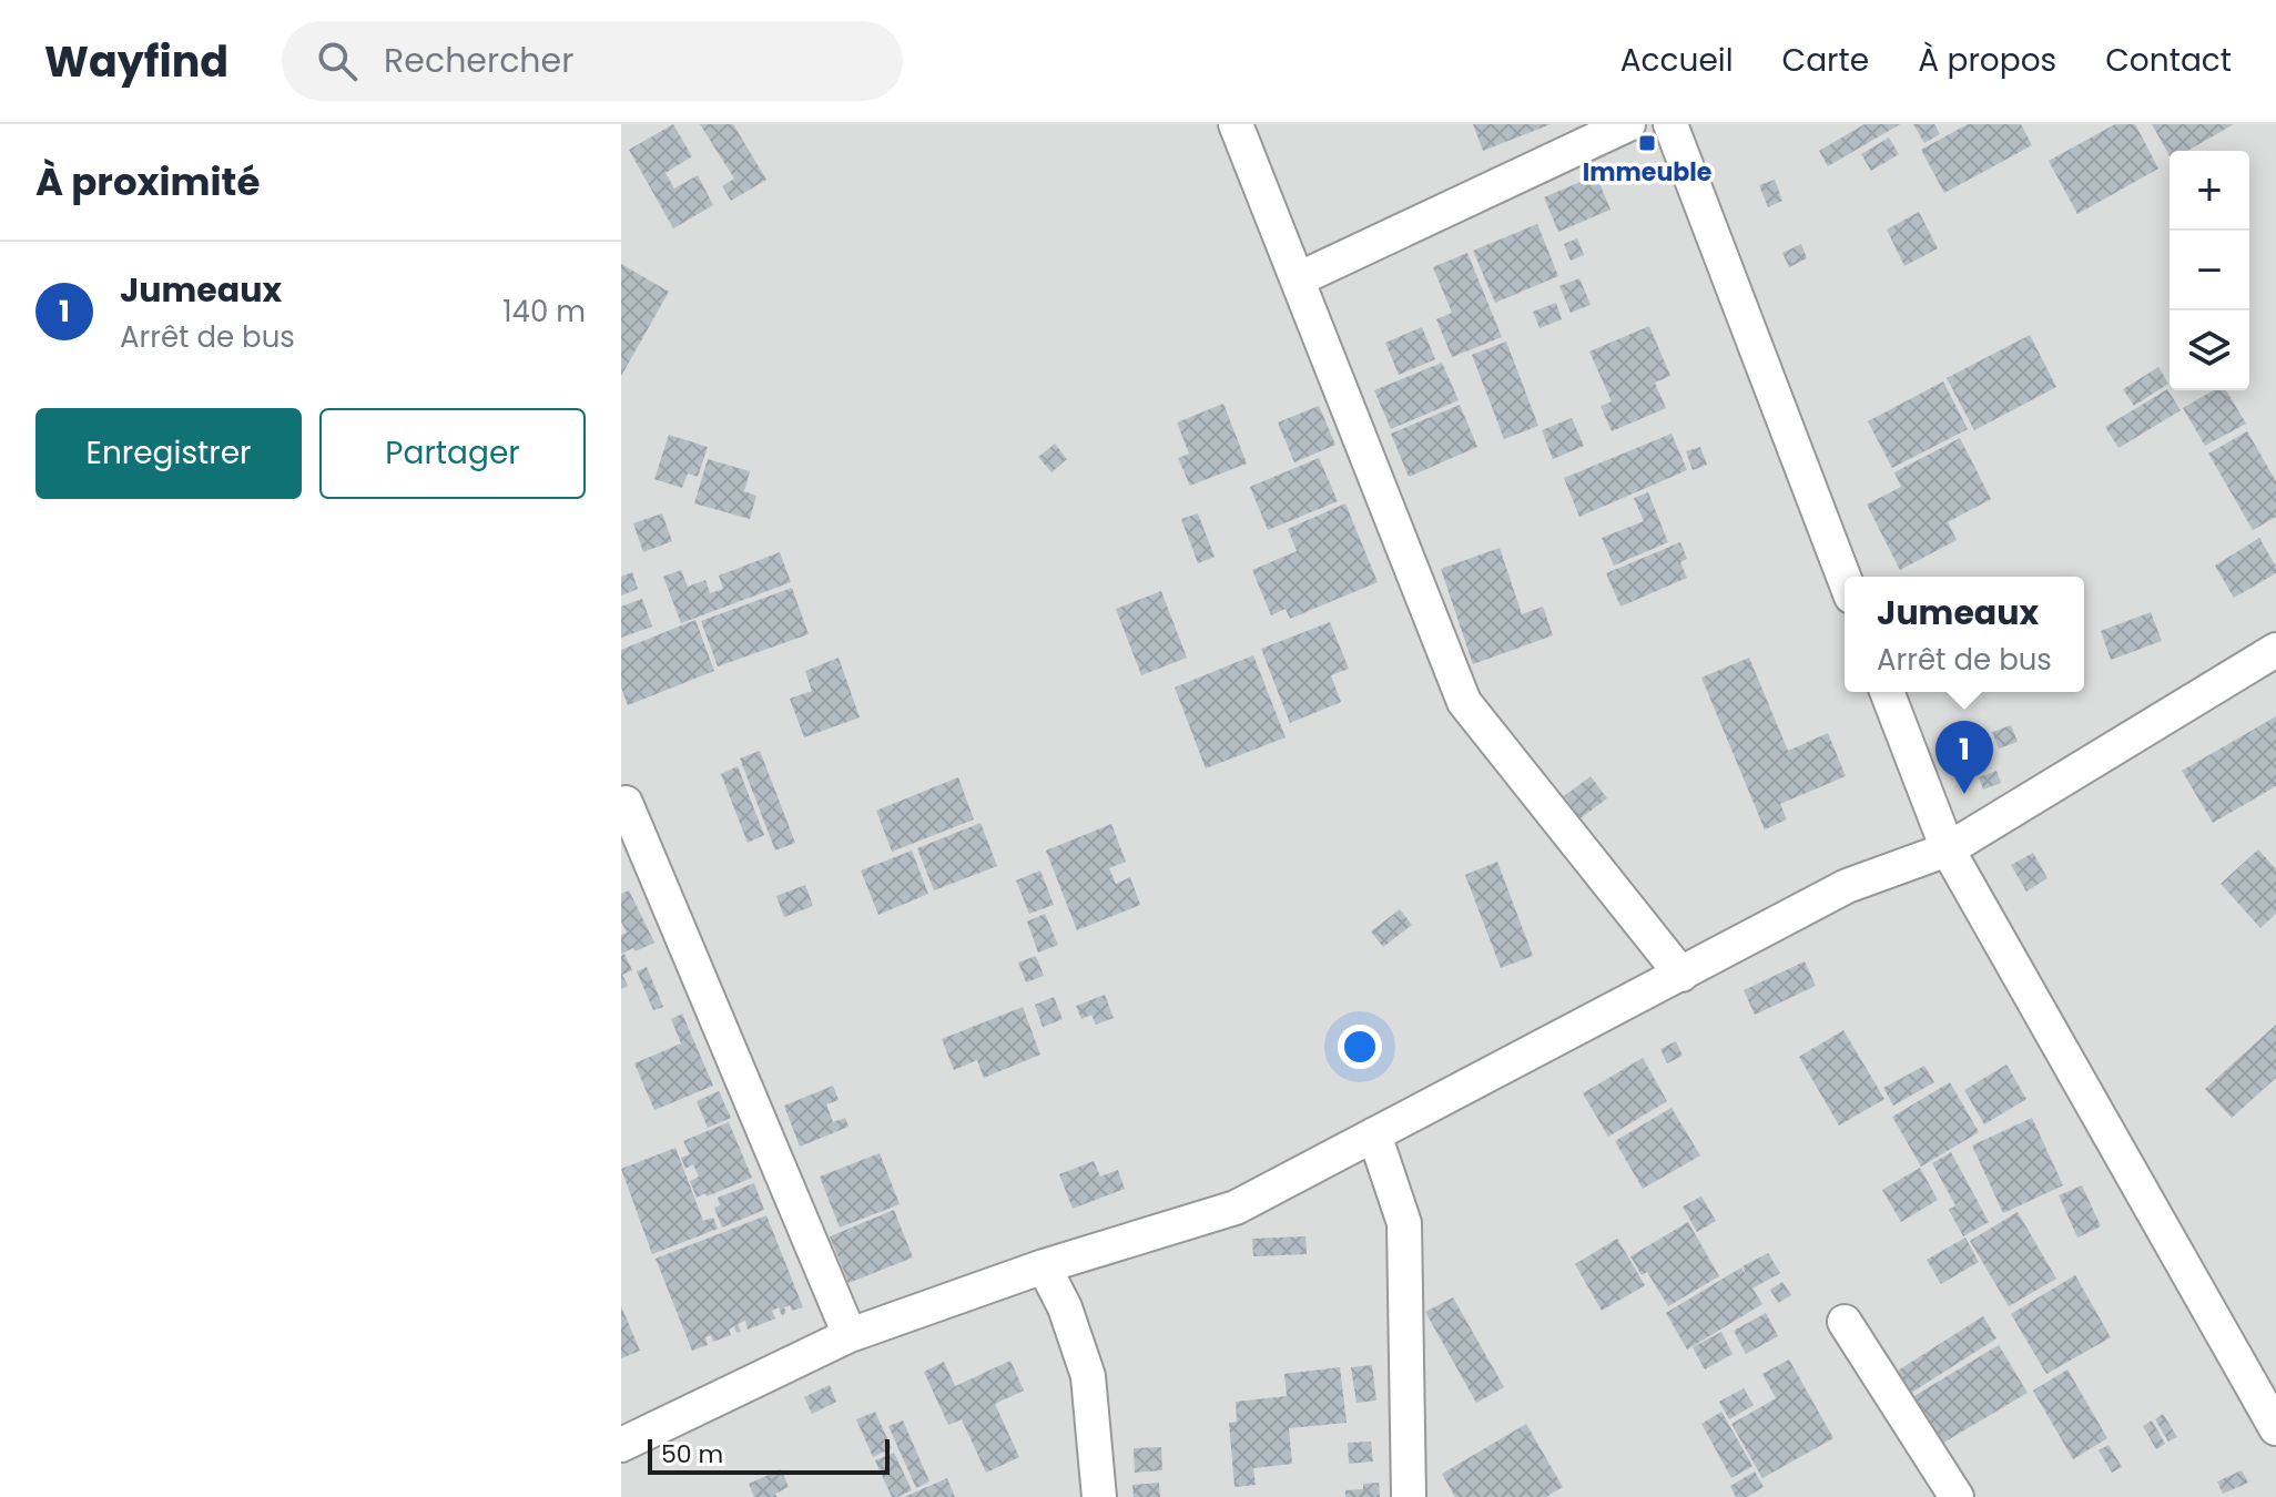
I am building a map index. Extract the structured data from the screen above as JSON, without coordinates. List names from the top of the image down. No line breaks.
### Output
{"places":{"transit":["Immeuble"]},"scale_bar":"50 m","page":{"header":"Wayfind","search":"Rechercher","nav":["Accueil","Carte","À propos","Contact"],"heading":"À proximité","map_buttons":["+","−"],"list":[{"mark":"1","name":"Jumeaux","note":"Arrêt de bus","value":"140 m"}],"buttons":["Enregistrer","Partager"],"popup":["Jumeaux","Arrêt de bus"],"pins":"1","scale":"50 m"}}
